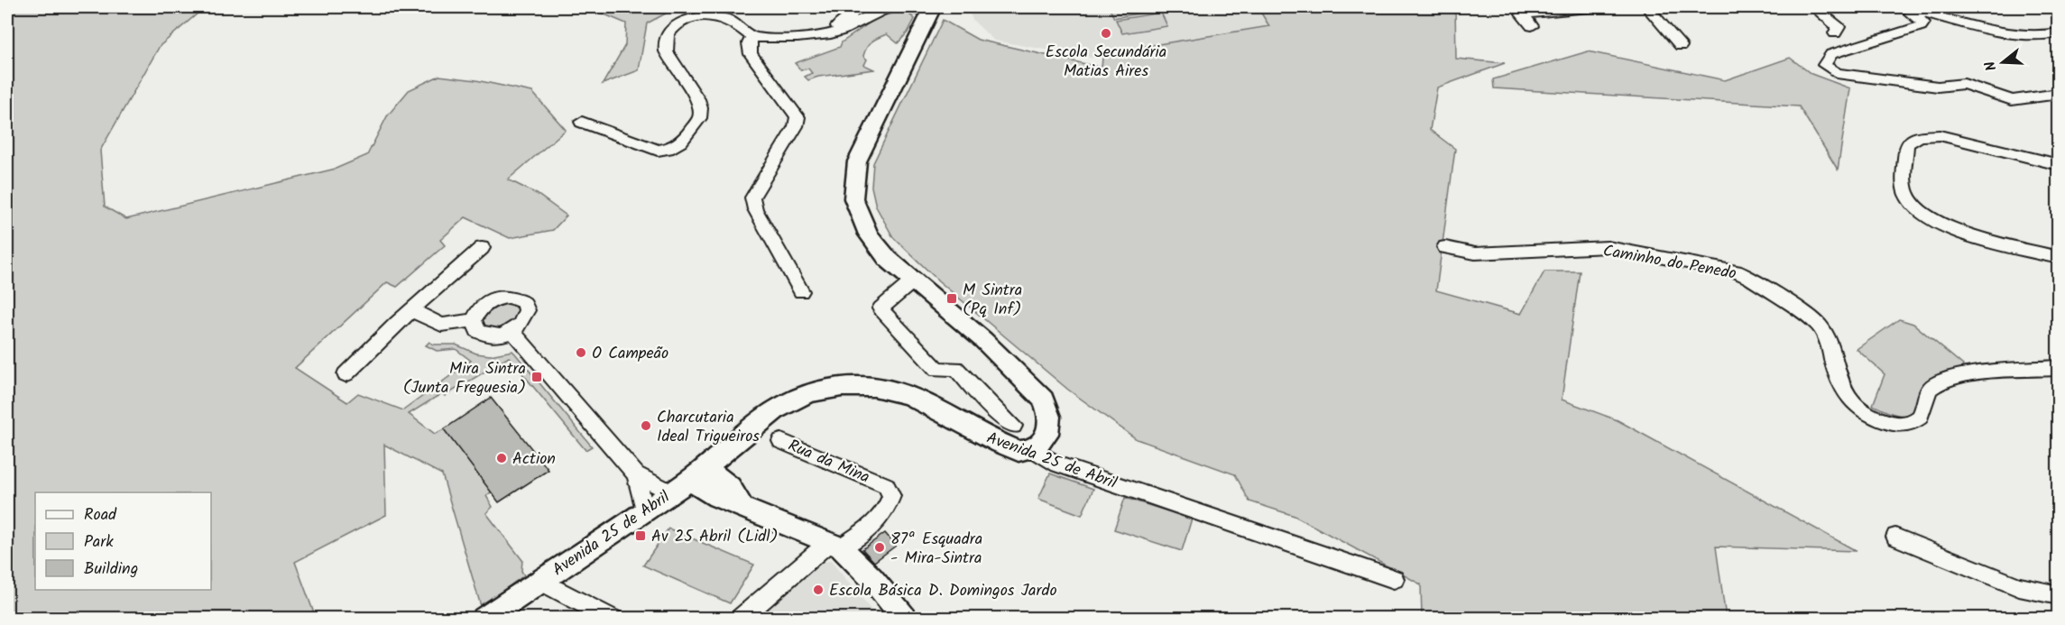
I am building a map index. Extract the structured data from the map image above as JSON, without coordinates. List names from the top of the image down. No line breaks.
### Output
{"streets":{"street":["Caminho do Penedo","Avenida 25 de Abril","Rua da Mina"]},"places":{"other":["Escola Secundária Matias Aires","O Campeão","Charcutaria Ideal Trigueiros","Action","87ª Esquadra - Mira-Sintra","Escola Básica D. Domingos Jardo"],"transit":["M Sintra (Pq Inf)","Mira Sintra (Junta Freguesia)","Av 25 Abril (Lidl)"]},"legend":["Road","Park","Building"],"north":"left"}
